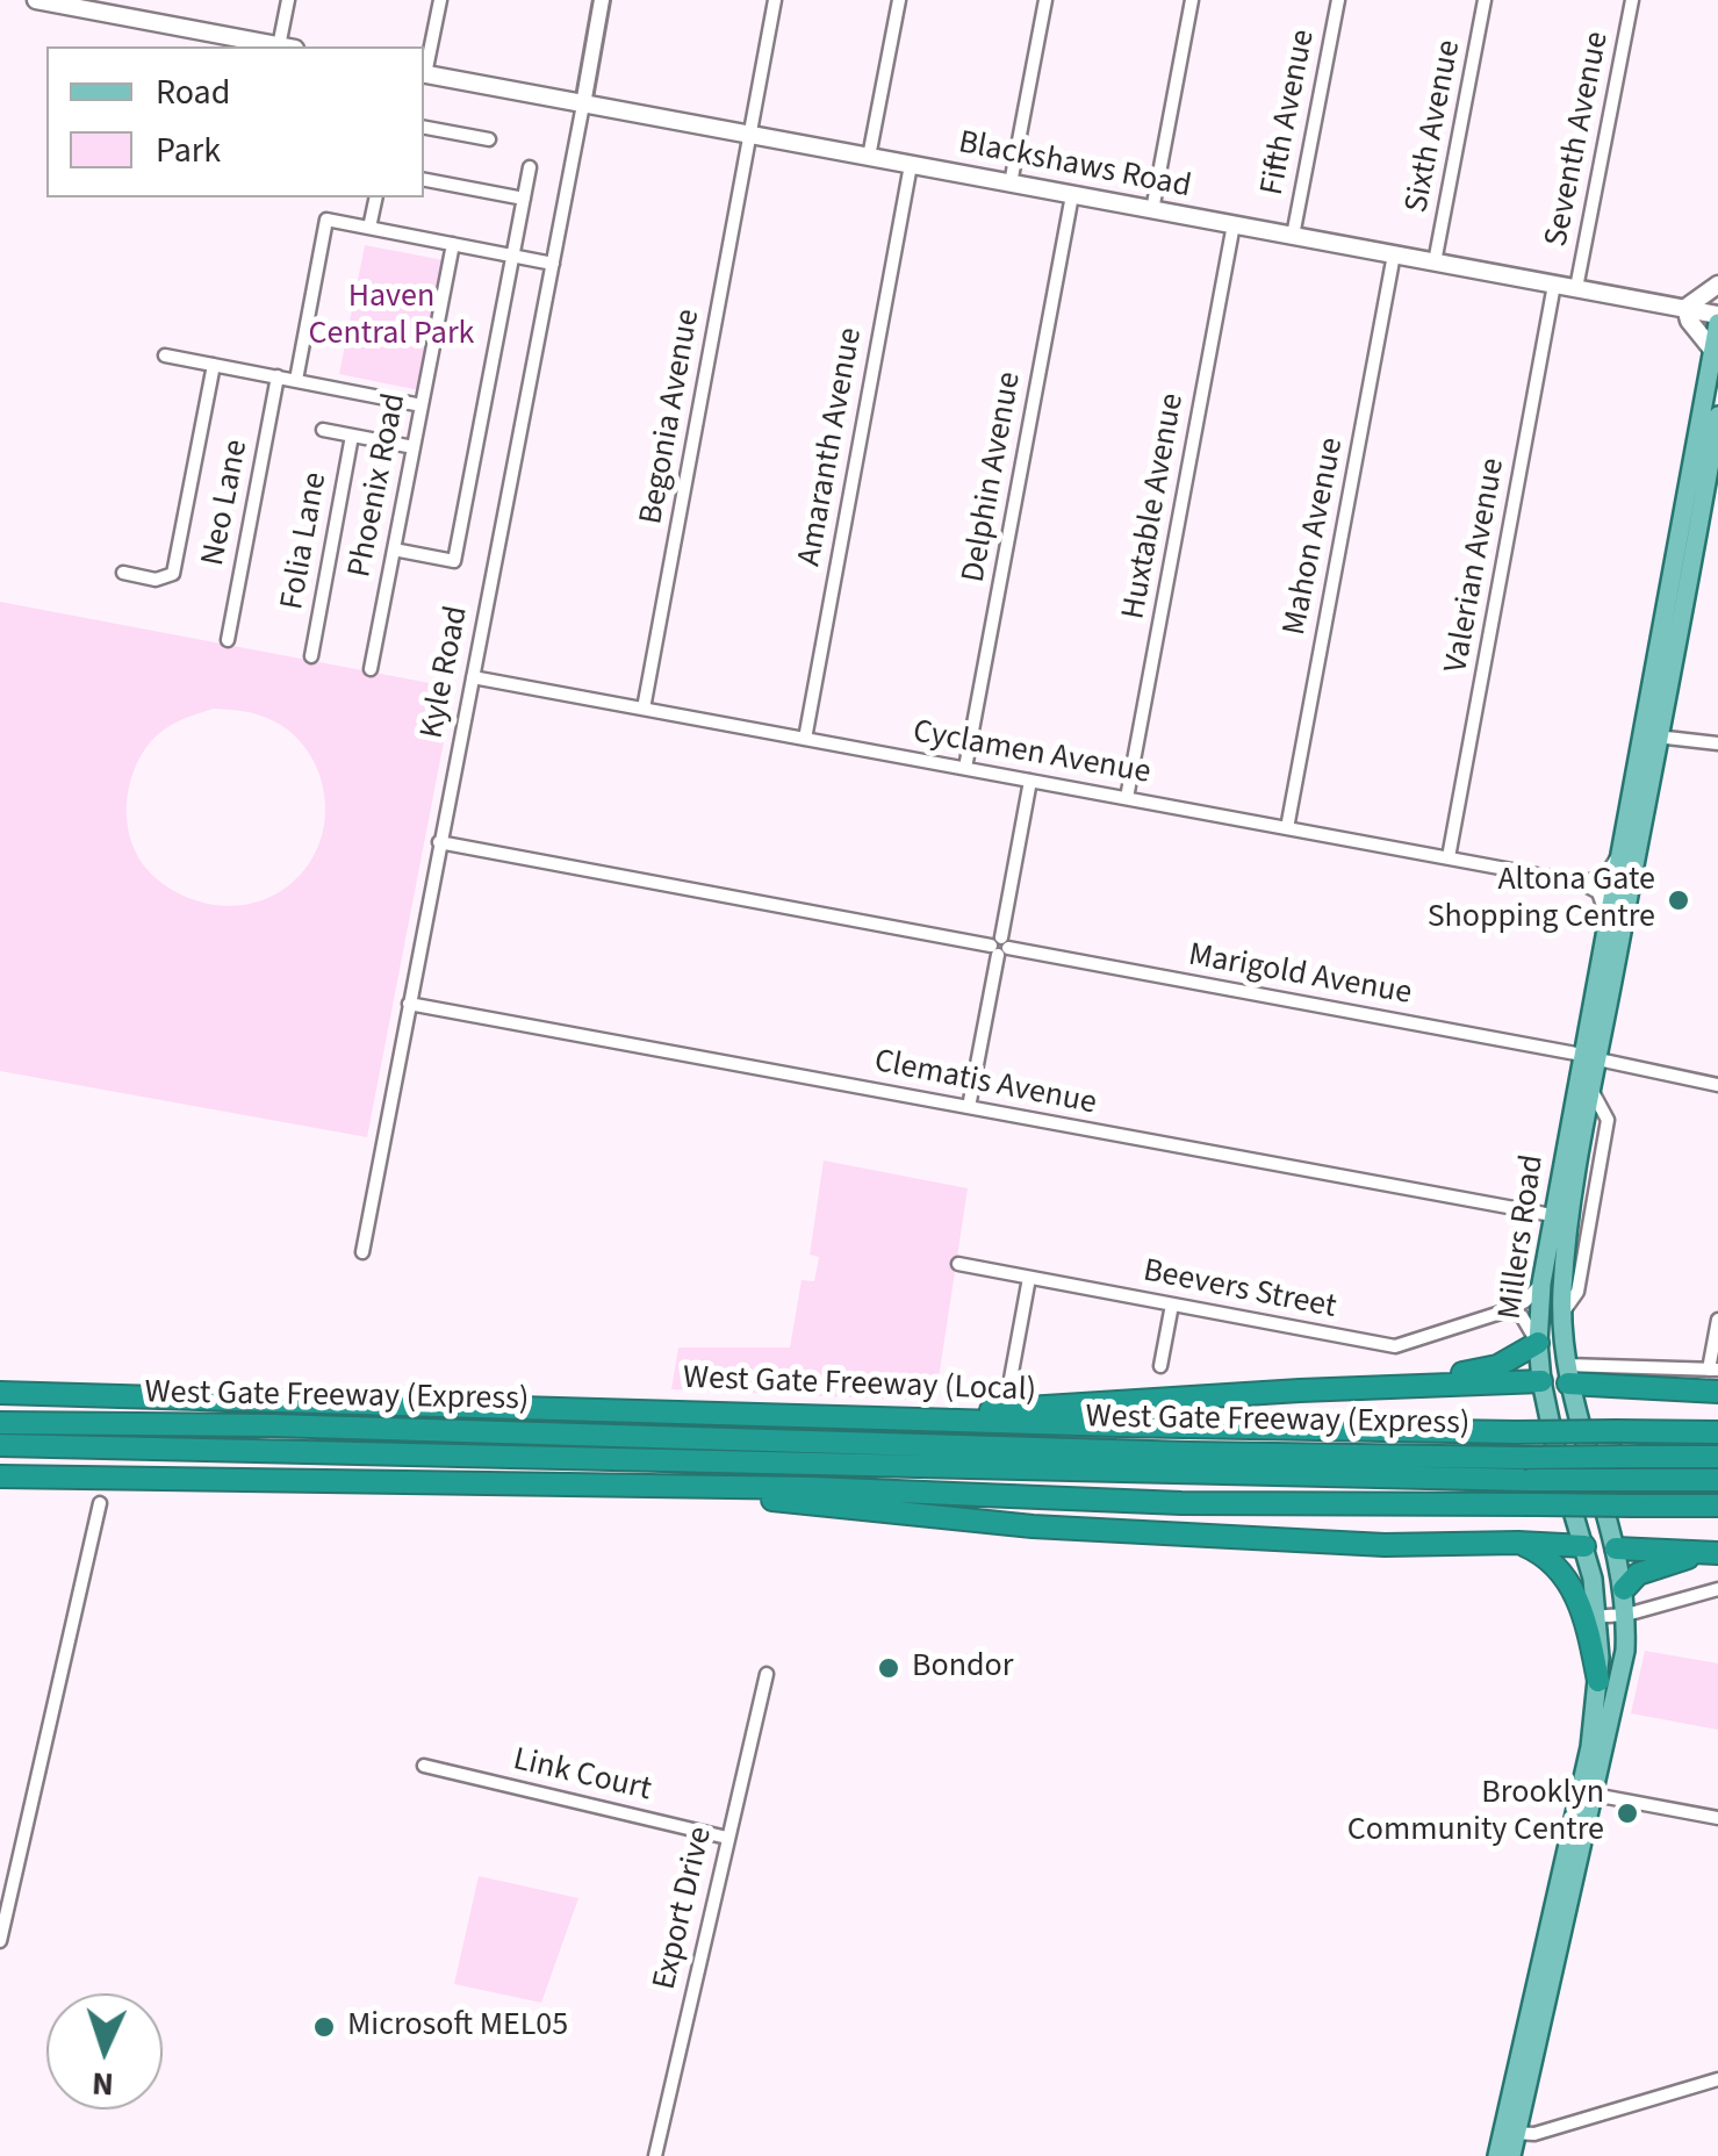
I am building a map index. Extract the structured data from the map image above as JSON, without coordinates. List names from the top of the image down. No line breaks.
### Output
{"streets":{"highway":["West Gate Freeway (Local)","West Gate Freeway (Express)"],"main road":["Blackshaws Road","Millers Road"],"street":["Fifth Avenue","Sixth Avenue","Seventh Avenue","Begonia Avenue","Amaranth Avenue","Delphin Avenue","Phoenix Road","Neo Lane","Huxtable Avenue","Mahon Avenue","Folia Lane","Valerian Avenue","Kyle Road","Cyclamen Avenue","Marigold Avenue","Clematis Avenue","Beevers Street","Link Court","Export Drive"]},"crossings":[["Fifth Avenue","Blackshaws Road"],["Sixth Avenue","Blackshaws Road"],["Seventh Avenue","Blackshaws Road"],["Blackshaws Road","Begonia Avenue"],["Blackshaws Road","Amaranth Avenue"],["Blackshaws Road","Delphin Avenue"],["Blackshaws Road","Huxtable Avenue"],["Blackshaws Road","Mahon Avenue"],["Blackshaws Road","Valerian Avenue"],["Blackshaws Road","Kyle Road"],["Blackshaws Road","Millers Road"],["Begonia Avenue","Cyclamen Avenue"],["Amaranth Avenue","Cyclamen Avenue"],["Delphin Avenue","Cyclamen Avenue"],["Huxtable Avenue","Cyclamen Avenue"],["Mahon Avenue","Cyclamen Avenue"],["Valerian Avenue","Cyclamen Avenue"],["Kyle Road","Cyclamen Avenue"],["Kyle Road","Marigold Avenue"],["Kyle Road","Clematis Avenue"],["Marigold Avenue","Millers Road"],["Clematis Avenue","Millers Road"],["Millers Road","Beevers Street"],["Link Court","Export Drive"]],"parks":["Haven Central Park"],"places":["Altona Gate Shopping Centre","Bondor","Brooklyn Community Centre","Microsoft MEL05"],"legend":["Road","Park"],"north":"bottom"}
